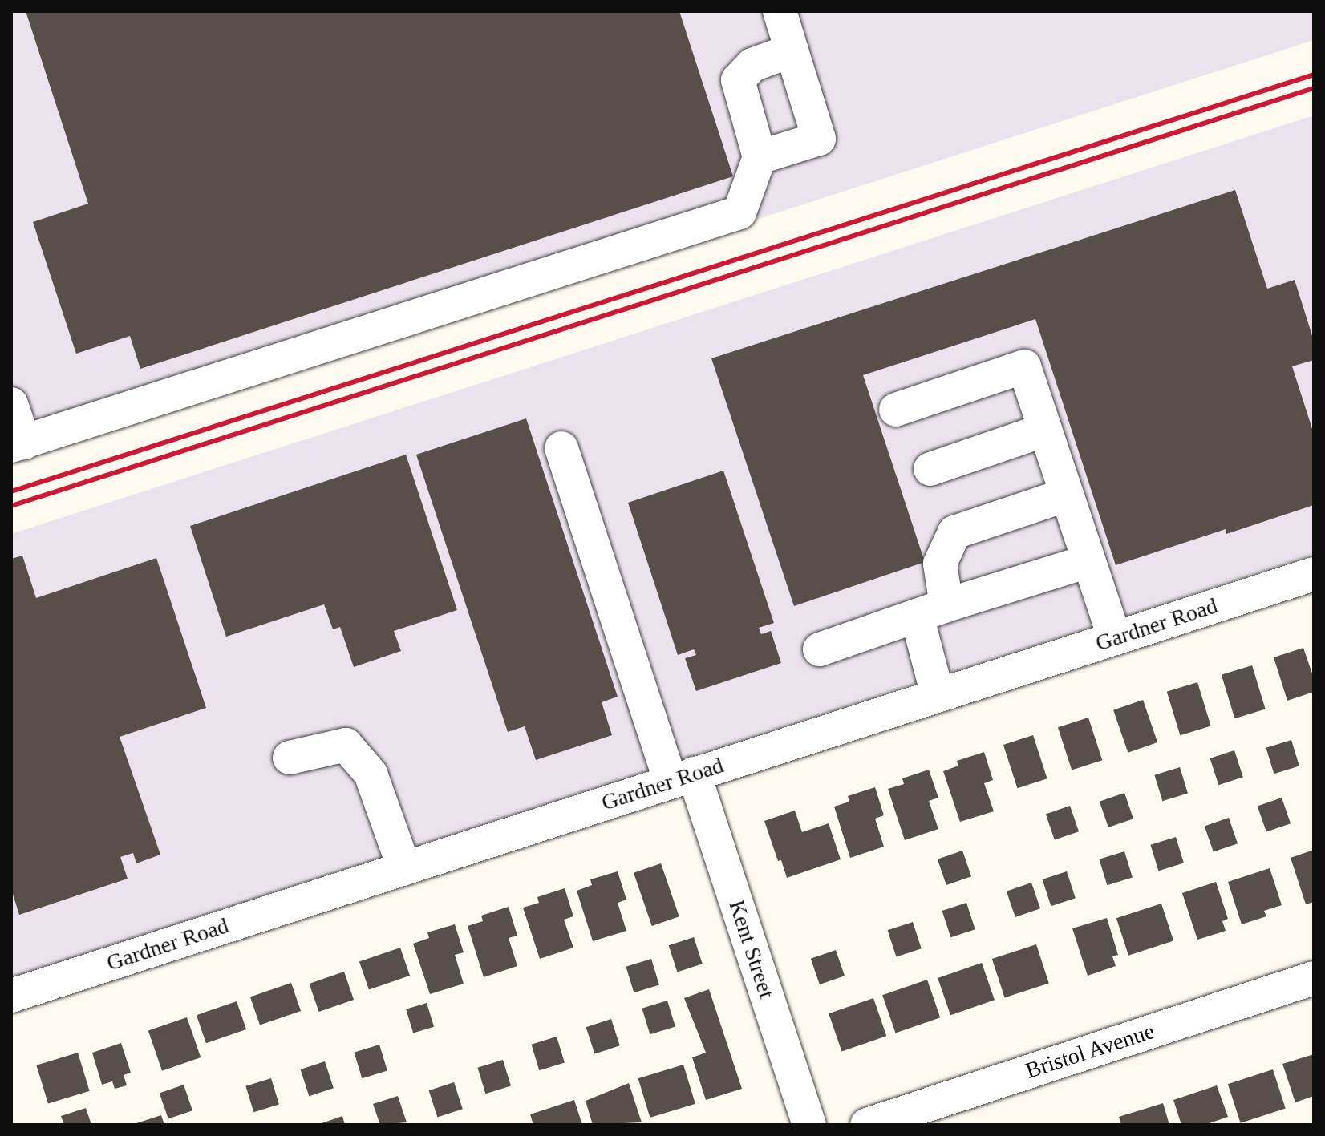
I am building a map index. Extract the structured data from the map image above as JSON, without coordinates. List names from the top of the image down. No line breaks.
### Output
{"streets":{"street":["Gardner Road","Kent Street","Bristol Avenue"]},"crossings":[["Gardner Road","Kent Street"]]}
